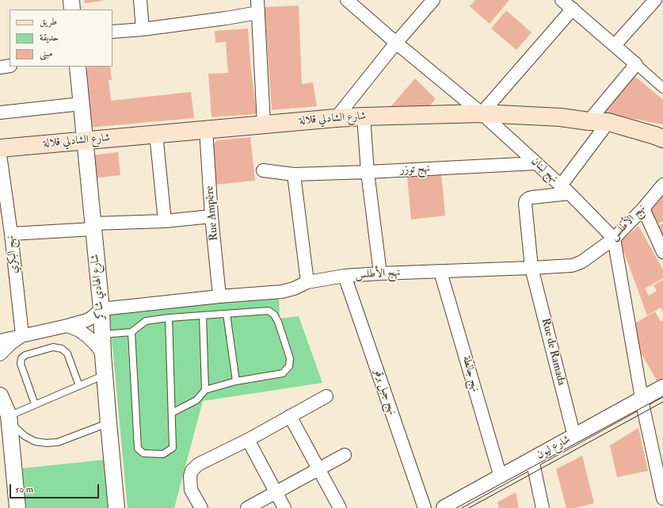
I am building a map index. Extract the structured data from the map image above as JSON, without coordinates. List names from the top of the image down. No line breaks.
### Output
{"streets":{"main road":["شارع الشادلي قلالة"],"street":["نهج توزر","نهج لبنان","Rue Ampère","نهج الأطلس","نهج البكري","شارع الهادي شاكر","Rue de Ramada","نهج جالطة","نهج جبل برقو","شارع ليون"]},"crossings":[["شارع الشادلي قلالة","نهج لبنان"],["شارع الشادلي قلالة","Rue Ampère"],["شارع الشادلي قلالة","شارع الهادي شاكر"],["نهج توزر","نهج لبنان"],["نهج لبنان","نهج الأطلس"],["نهج لبنان","Rue de Ramada"],["Rue Ampère","نهج الأطلس"],["نهج الأطلس","شارع الهادي شاكر"],["نهج الأطلس","Rue de Ramada"],["نهج الأطلس","نهج جالطة"],["نهج الأطلس","نهج جبل برقو"],["Rue de Ramada","شارع ليون"],["نهج جالطة","شارع ليون"]],"legend":["طريق","حديقة","مبنى"],"scale_bar":"50 m"}
